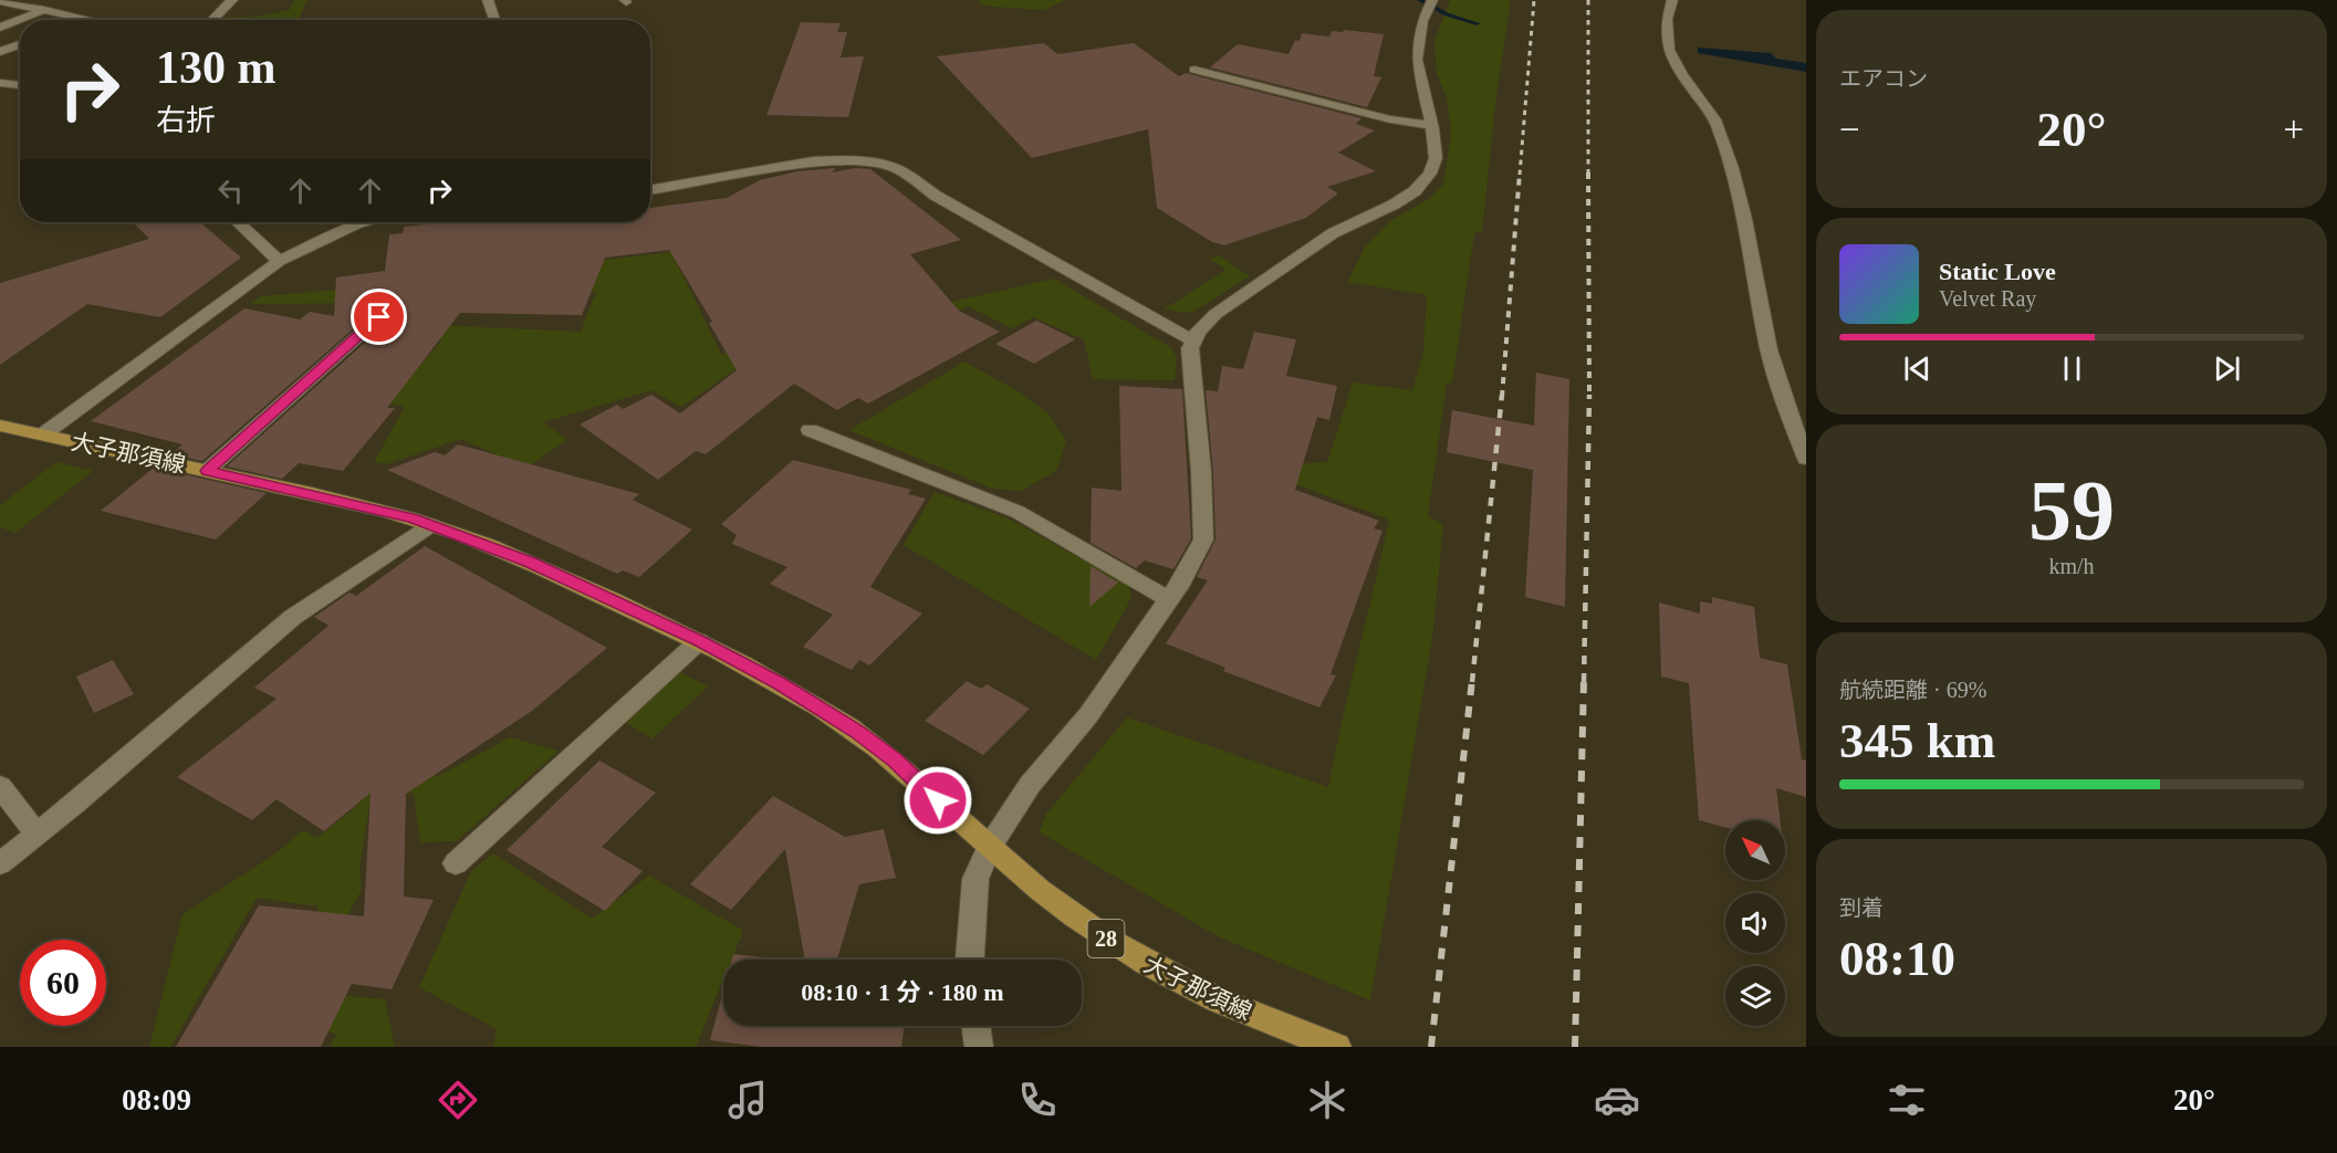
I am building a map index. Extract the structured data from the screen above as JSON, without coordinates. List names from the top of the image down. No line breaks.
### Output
{"streets":{"main road":["大子那須線","28"]},"north":"top left","page":{"tile":["エアコン",["59","km/h"],["航続距離 · 69%","345 km"],["到着","08:10"]],"turn":["130 m","右折"],"heat":["−","20°","+"],"song":["Static Love","Velvet Ray"],"limit":"60","trip":"08:10 · 1 分 · 180 m","tabs":["08:09","20°"]}}
